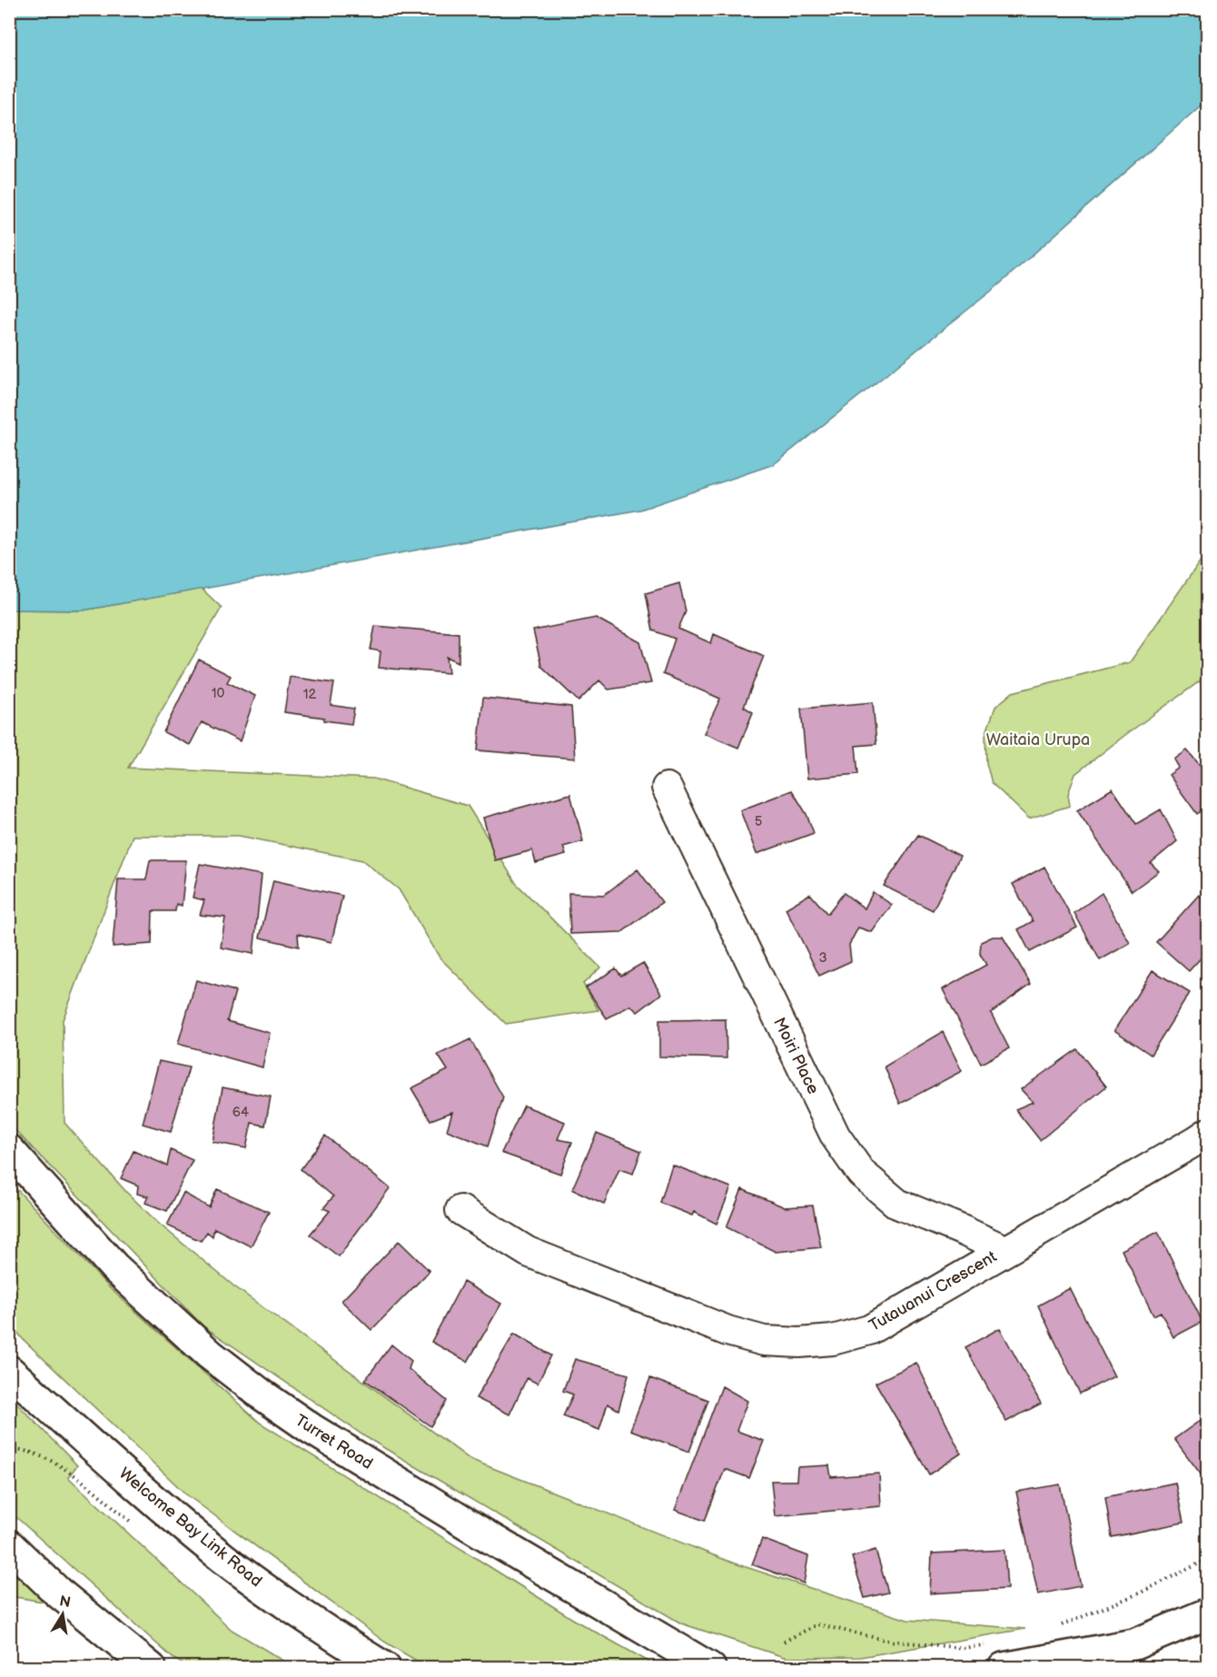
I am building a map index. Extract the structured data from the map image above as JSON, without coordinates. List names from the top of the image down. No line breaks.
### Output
{"streets":{"main road":["Turret Road","Welcome Bay Link Road"],"street":["Moiri Place","Tutauanui Crescent"]},"crossings":[["Moiri Place","Tutauanui Crescent"]],"parks":["Waitaia Urupa"],"house_numbers":["10","12","5","3","64"],"north":"top"}
